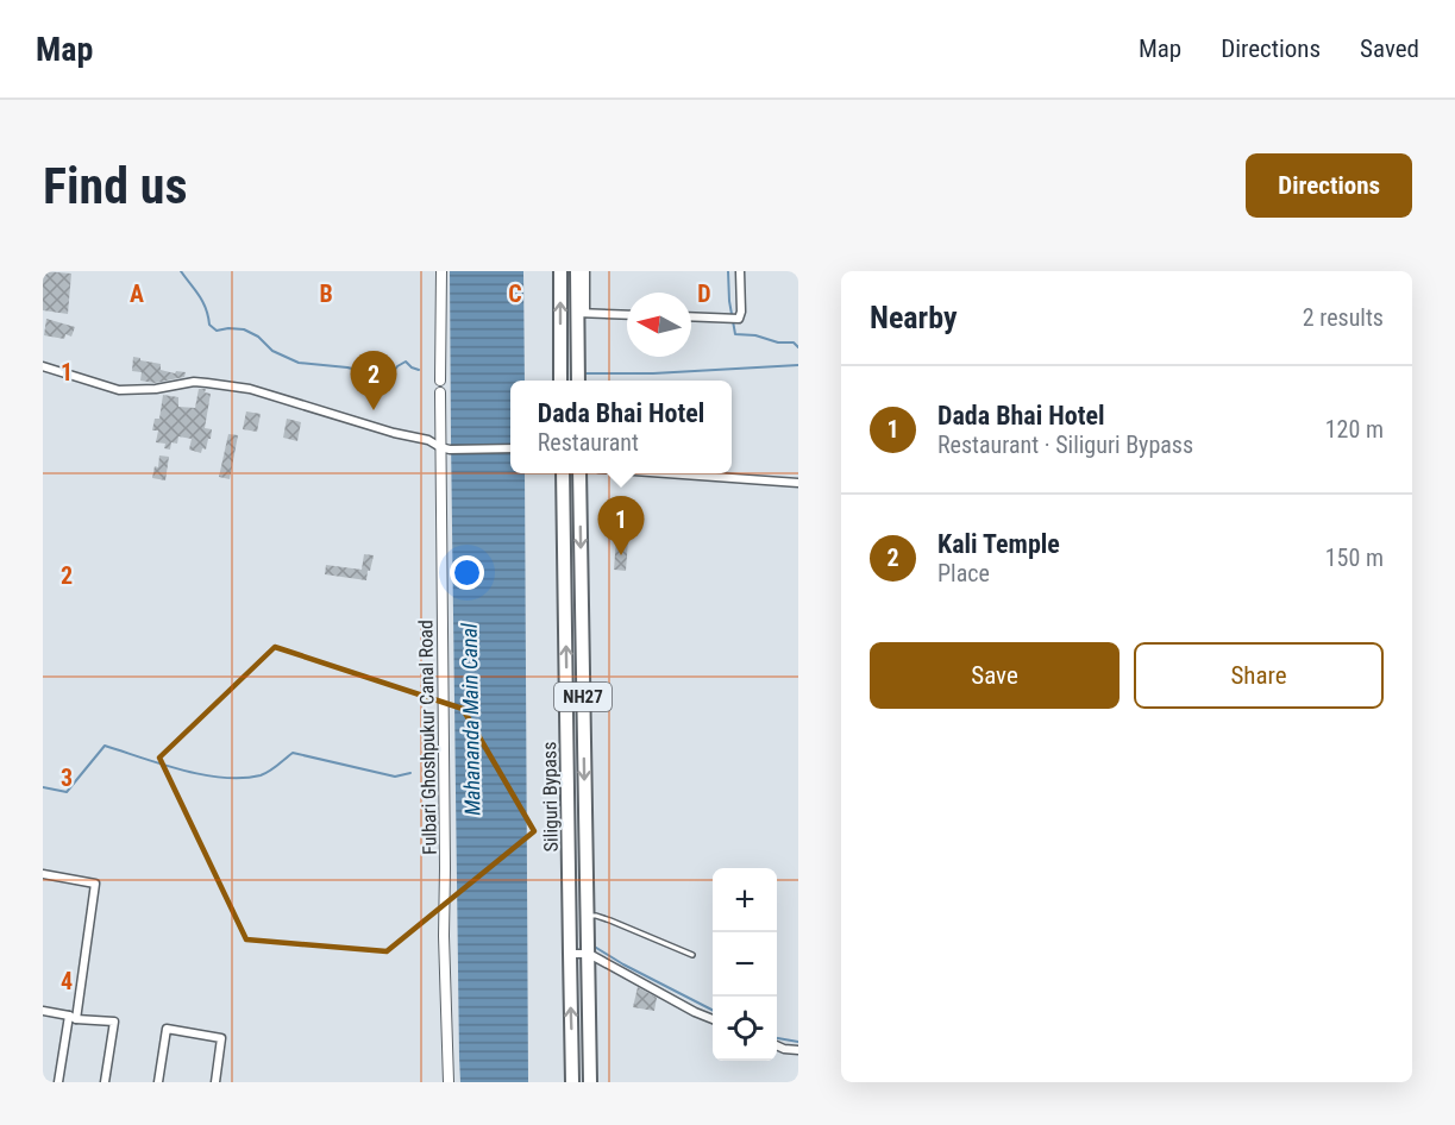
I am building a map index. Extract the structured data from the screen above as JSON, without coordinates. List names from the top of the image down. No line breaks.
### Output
{"streets":{"highway":["NH27","Siliguri Bypass"],"street":["Fulbari Ghoshpukur Canal Road"]},"water":["Mahananda Main Canal"],"north":"left","page":{"header":"Map","nav":["Map","Directions","Saved"],"buttons":["Directions",["Save","Share"]],"title":"Find us","heading":["Nearby","2 results"],"pins":["2","1"],"list":[{"mark":"1","name":"Dada Bhai Hotel","note":"Restaurant · Siliguri Bypass","value":"120 m"},{"mark":"2","name":"Kali Temple","note":"Place","value":"150 m"}],"popup":["Dada Bhai Hotel","Restaurant"],"map_buttons":["+","−"]},"grid":{"columns":["A","B","C","D"],"rows":["1","2","3","4"]}}
